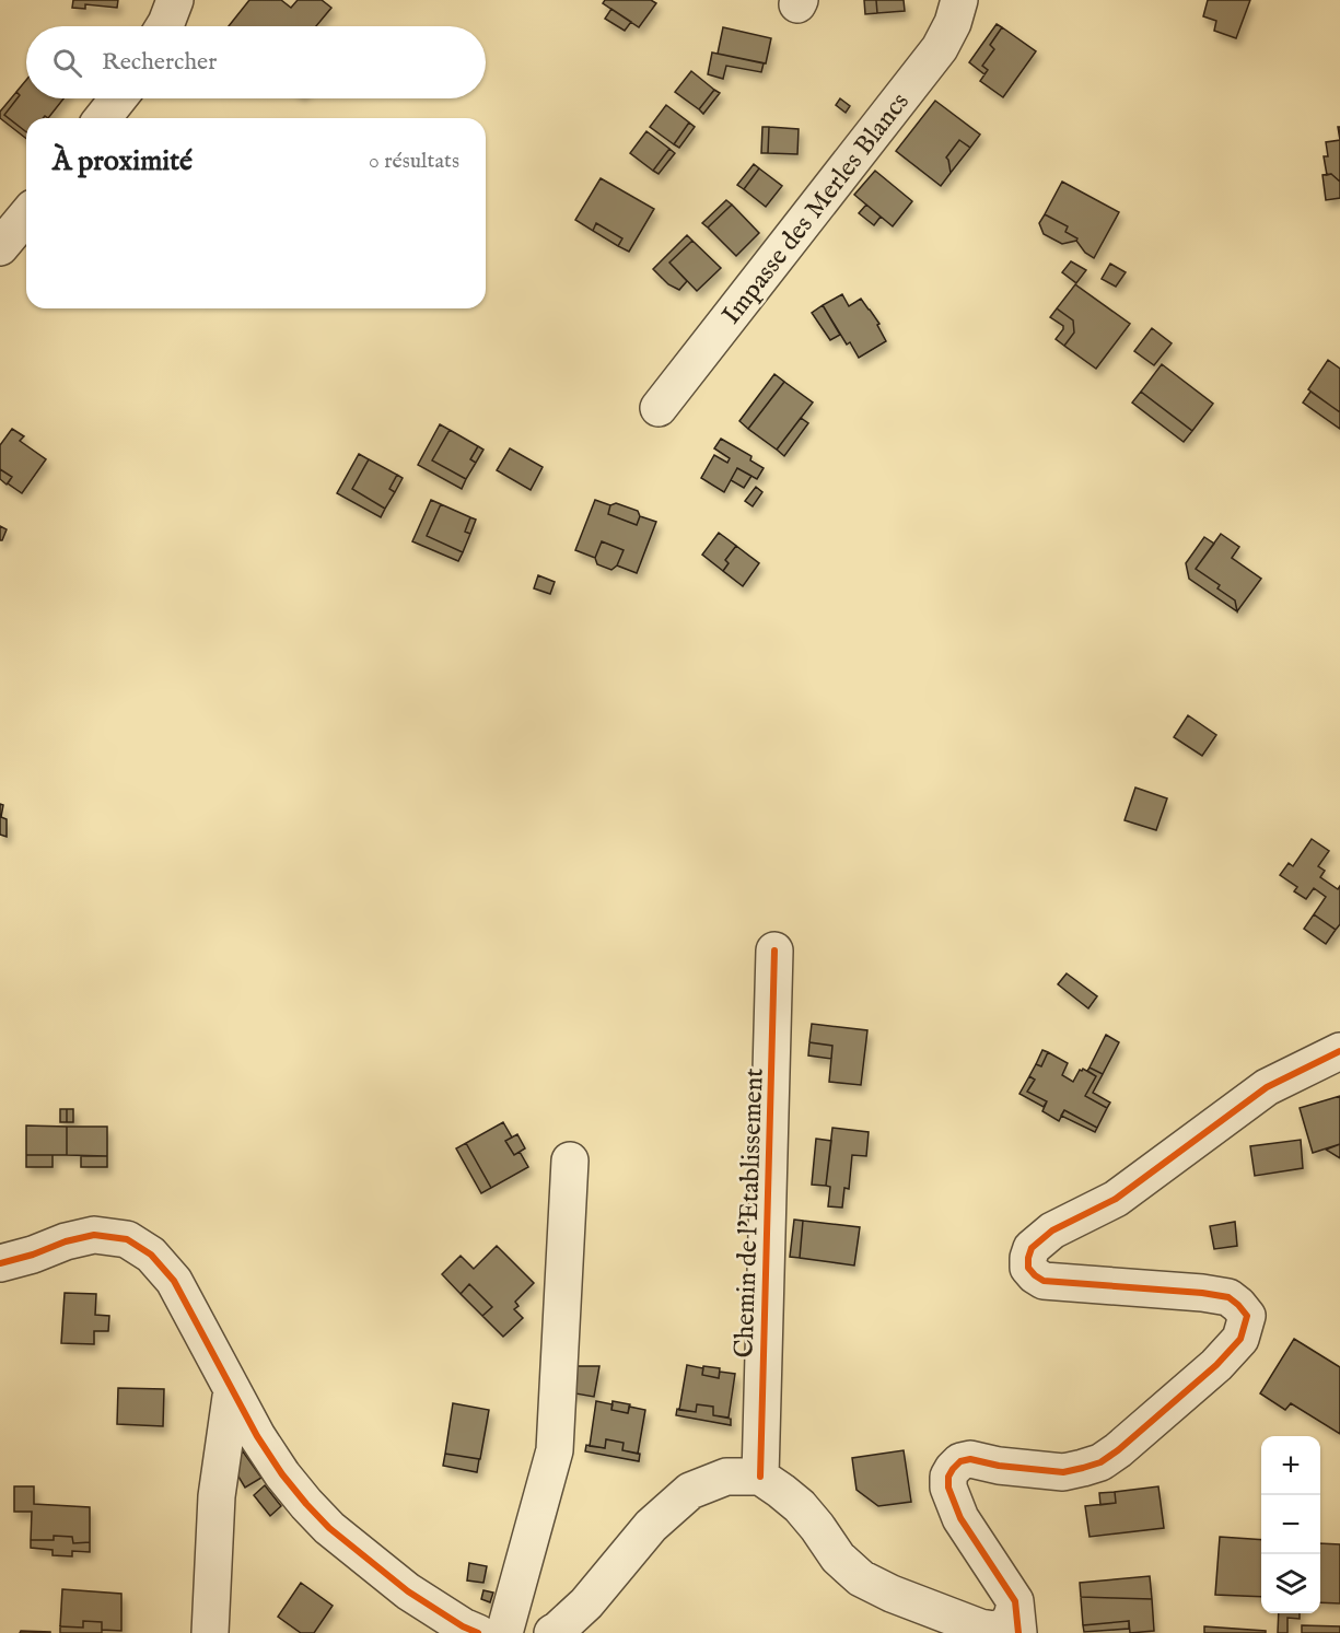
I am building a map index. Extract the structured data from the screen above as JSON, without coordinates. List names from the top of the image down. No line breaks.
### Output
{"streets":{"street":["Impasse des Merles Blancs","Chemin de l'Etablissement"]},"page":{"search":"Rechercher","heading":["À proximité","0 résultats"],"map_buttons":["+","−"]}}
